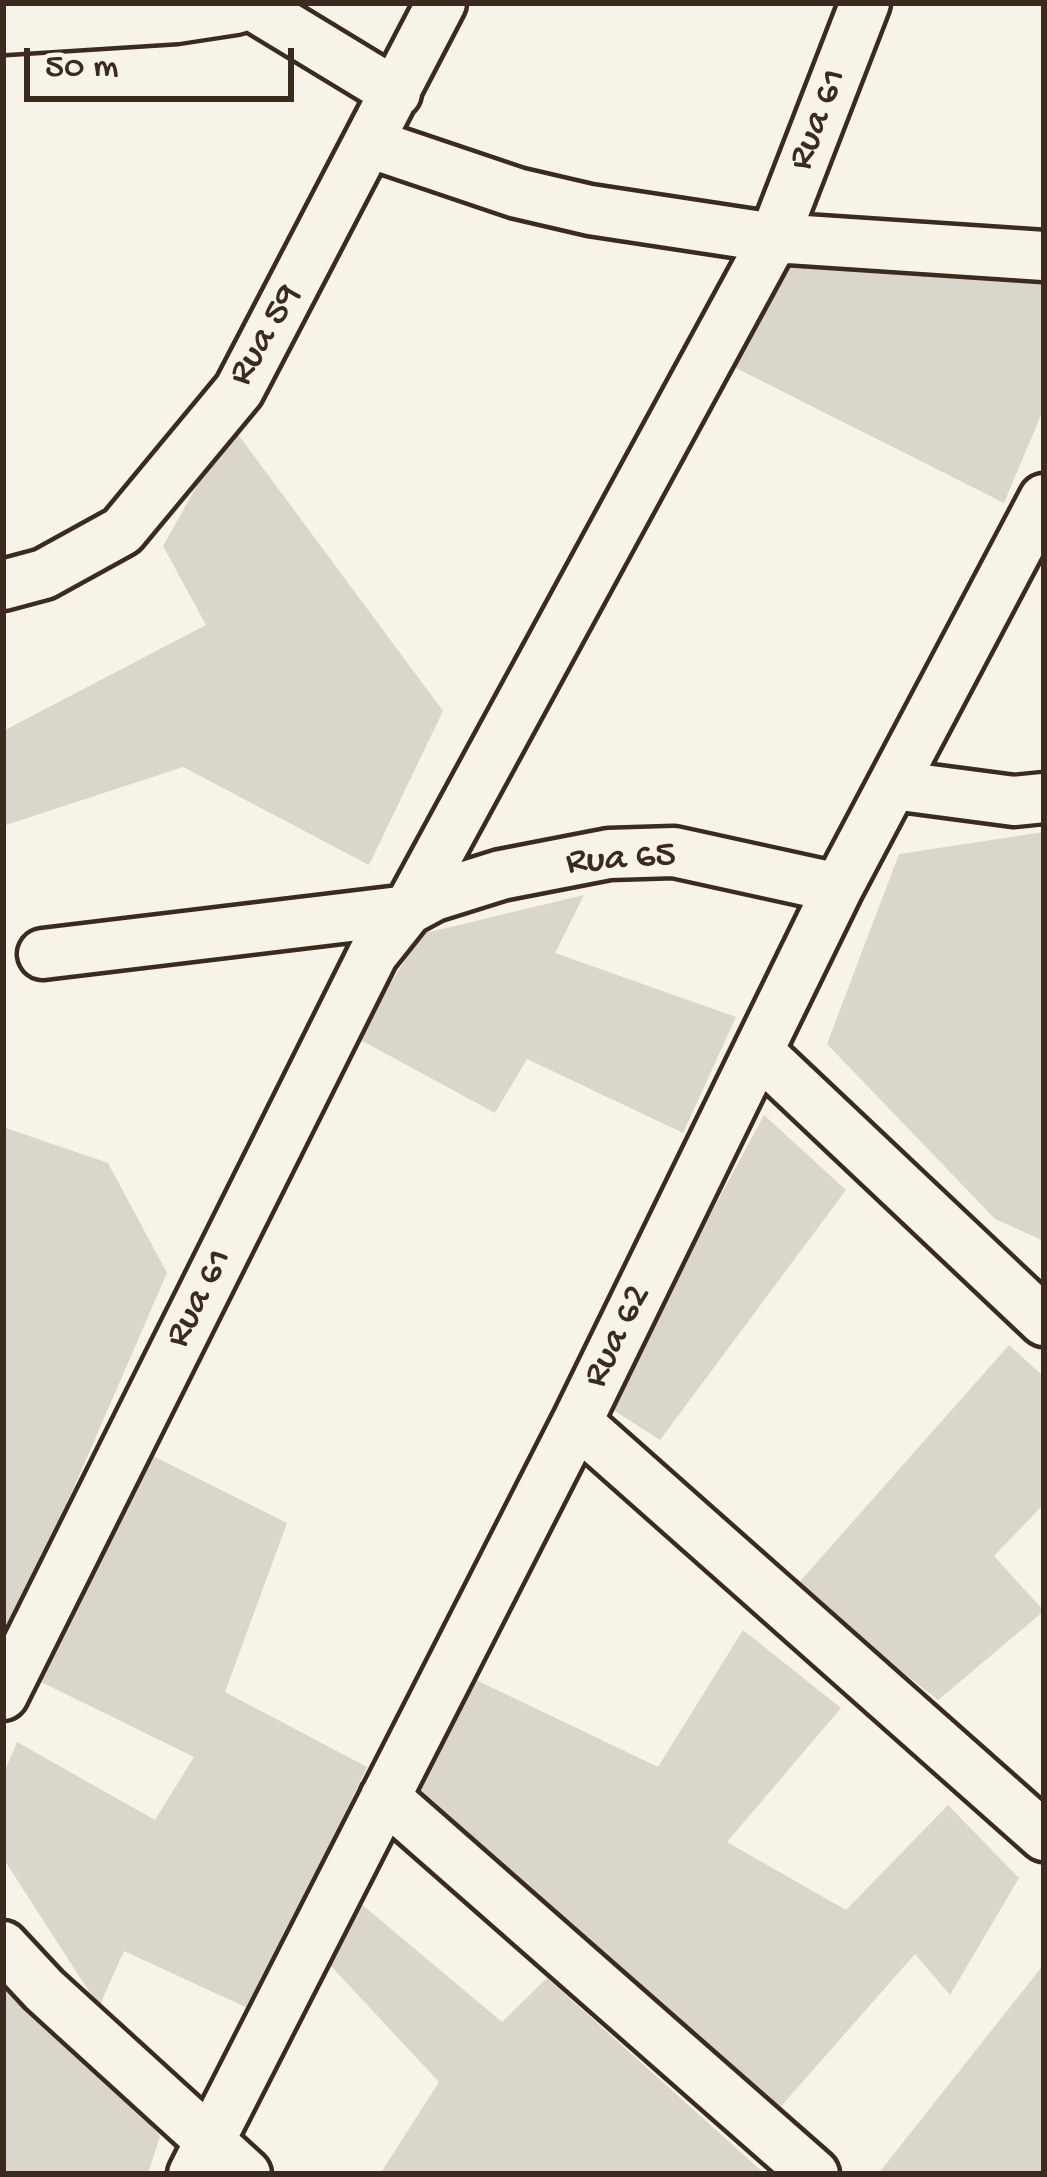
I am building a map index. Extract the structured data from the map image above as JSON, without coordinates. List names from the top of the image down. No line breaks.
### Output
{"streets":{"street":["Rua 61","Rua 59","Rua 65","Rua 62"]},"crossings":[["Rua 61","Rua 65"],["Rua 65","Rua 62"]],"scale_bar":"50 m"}
